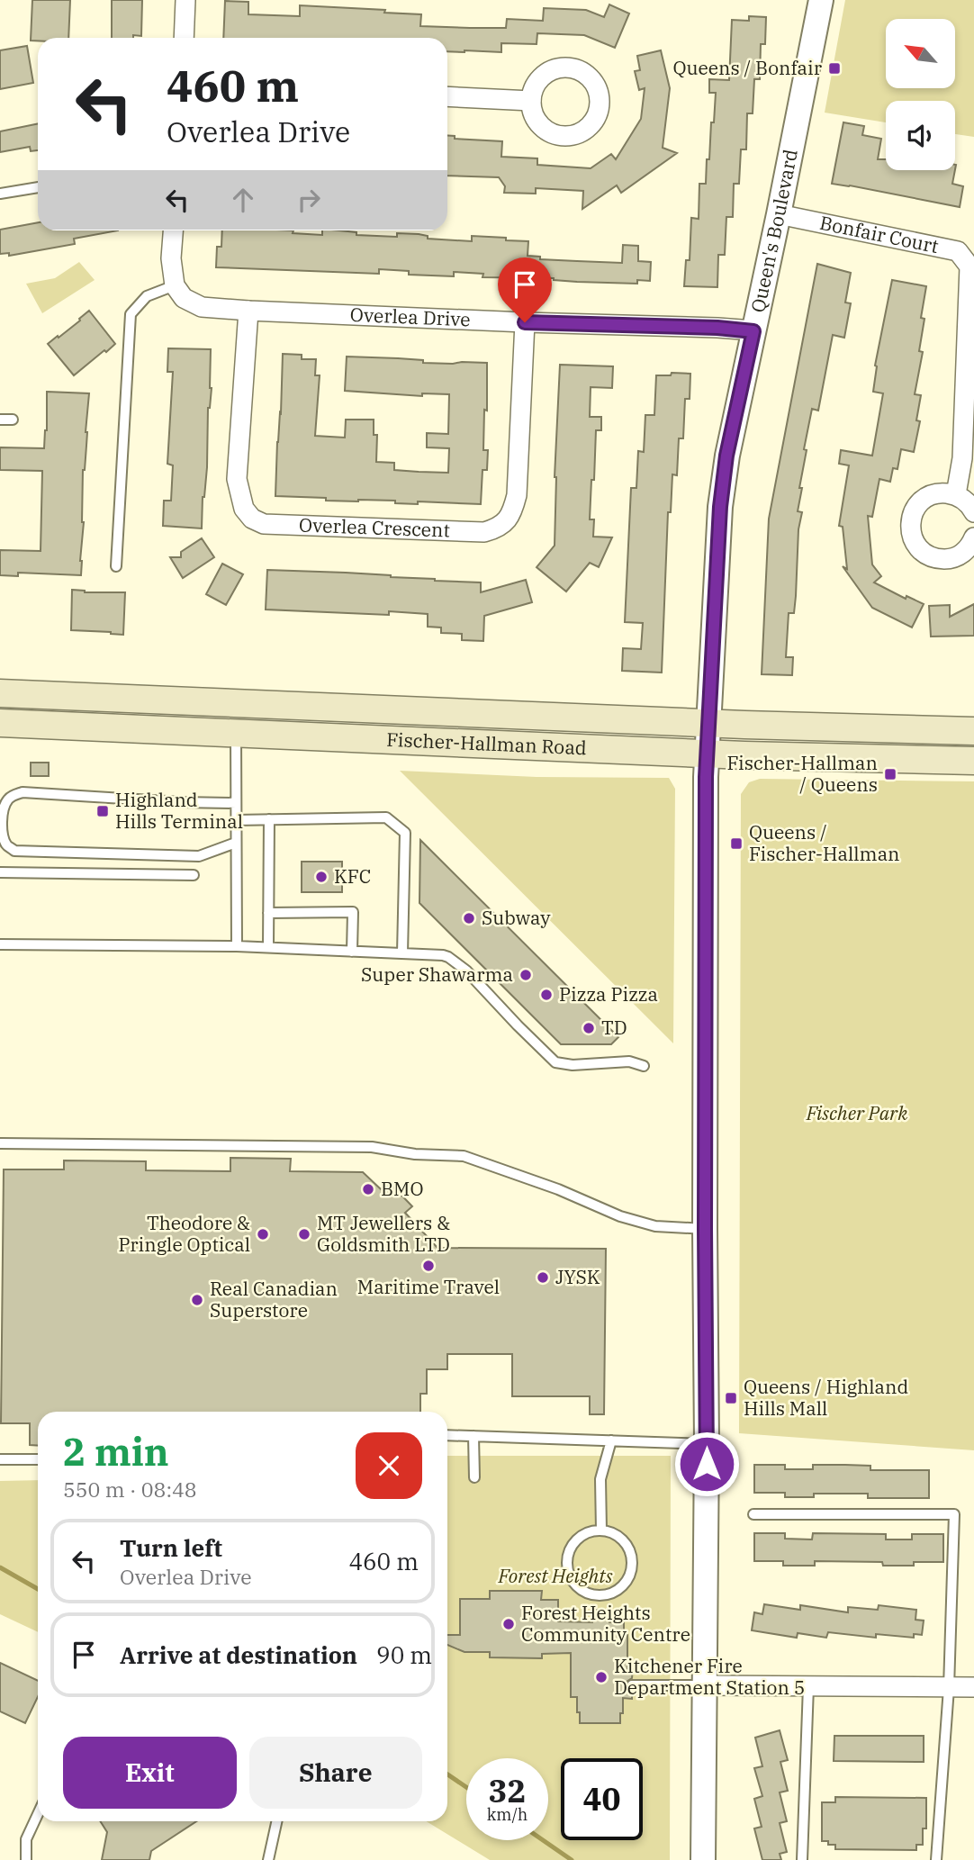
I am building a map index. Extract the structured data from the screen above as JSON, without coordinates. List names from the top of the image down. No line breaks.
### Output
{"streets":{"main road":["Fischer-Hallman Road"],"street":["Queen's Boulevard","Bonfair Court","Overlea Drive","Overlea Crescent"]},"crossings":[["Queen's Boulevard","Bonfair Court"],["Queen's Boulevard","Overlea Drive"],["Queen's Boulevard","Fischer-Hallman Road"],["Overlea Drive","Overlea Crescent"]],"parks":["Fischer Park","Forest Heights"],"places":{"transit":["Queens / Bonfair","Fischer-Hallman / Queens","Highland Hills Terminal","Queens / Fischer-Hallman","Queens / Highland Hills Mall"],"other":["KFC","Subway","Super Shawarma","Pizza Pizza","TD","BMO","Theodore & Pringle Optical","MT Jewellers & Goldsmith LTD","Maritime Travel","JYSK","Real Canadian Superstore","Forest Heights Community Centre","Kitchener Fire Department Station 5"]},"north":"top left","page":{"turn":["460 m","Overlea Drive"],"heading":["2 min","550 m · 08:48"],"list":[{"name":"Turn left","note":"Overlea Drive","value":"460 m"},{"name":"Arrive at destination","value":"90 m"}],"buttons":["Exit","Share"],"speed":"32 km/h","limit":"40"}}
